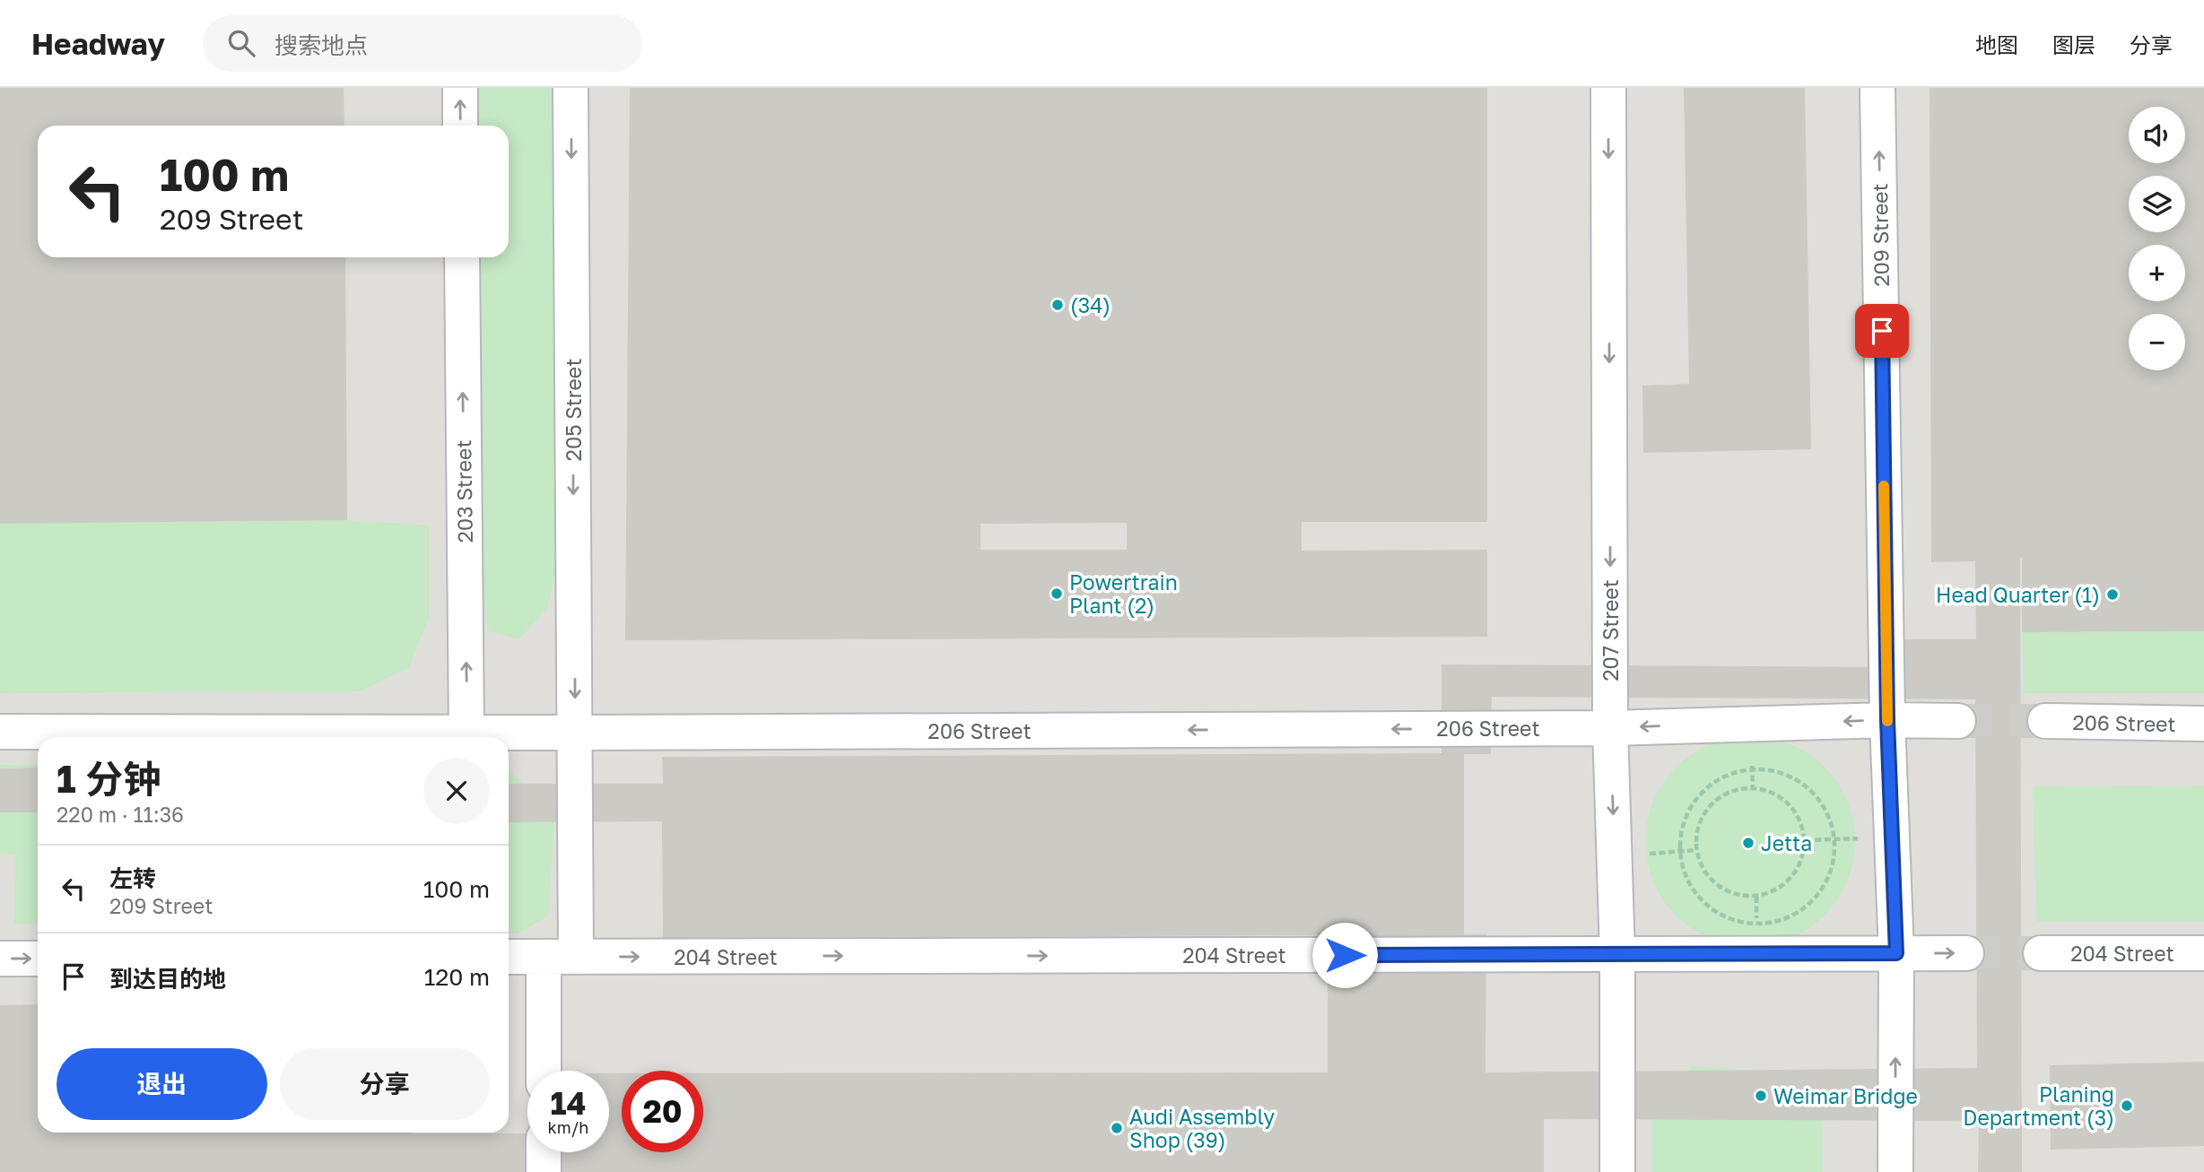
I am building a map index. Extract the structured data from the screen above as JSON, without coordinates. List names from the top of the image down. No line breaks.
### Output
{"streets":{"street":["209 Street","205 Street","203 Street","207 Street","206 Street","204 Street"]},"crossings":[["209 Street","206 Street"],["209 Street","204 Street"],["205 Street","206 Street"],["205 Street","204 Street"],["203 Street","206 Street"],["207 Street","206 Street"],["207 Street","204 Street"]],"one_way":["209 Street","205 Street","203 Street","207 Street","206 Street","204 Street"],"places":["(34)","Powertrain Plant (2)","Head Quarter (1)","Jetta","Weimar Bridge","Planing Department (3)","Audi Assembly Shop (39)"],"page":{"header":"Headway","search":"搜索地点","nav":["地图","图层","分享"],"map_buttons":["+","−"],"turn":["100 m","209 Street"],"heading":["1 分钟","220 m · 11:36"],"list":[{"name":"左转","note":"209 Street","value":"100 m"},{"name":"到达目的地","value":"120 m"}],"buttons":["退出","分享"],"speed":"14 km/h","limit":"20"}}
